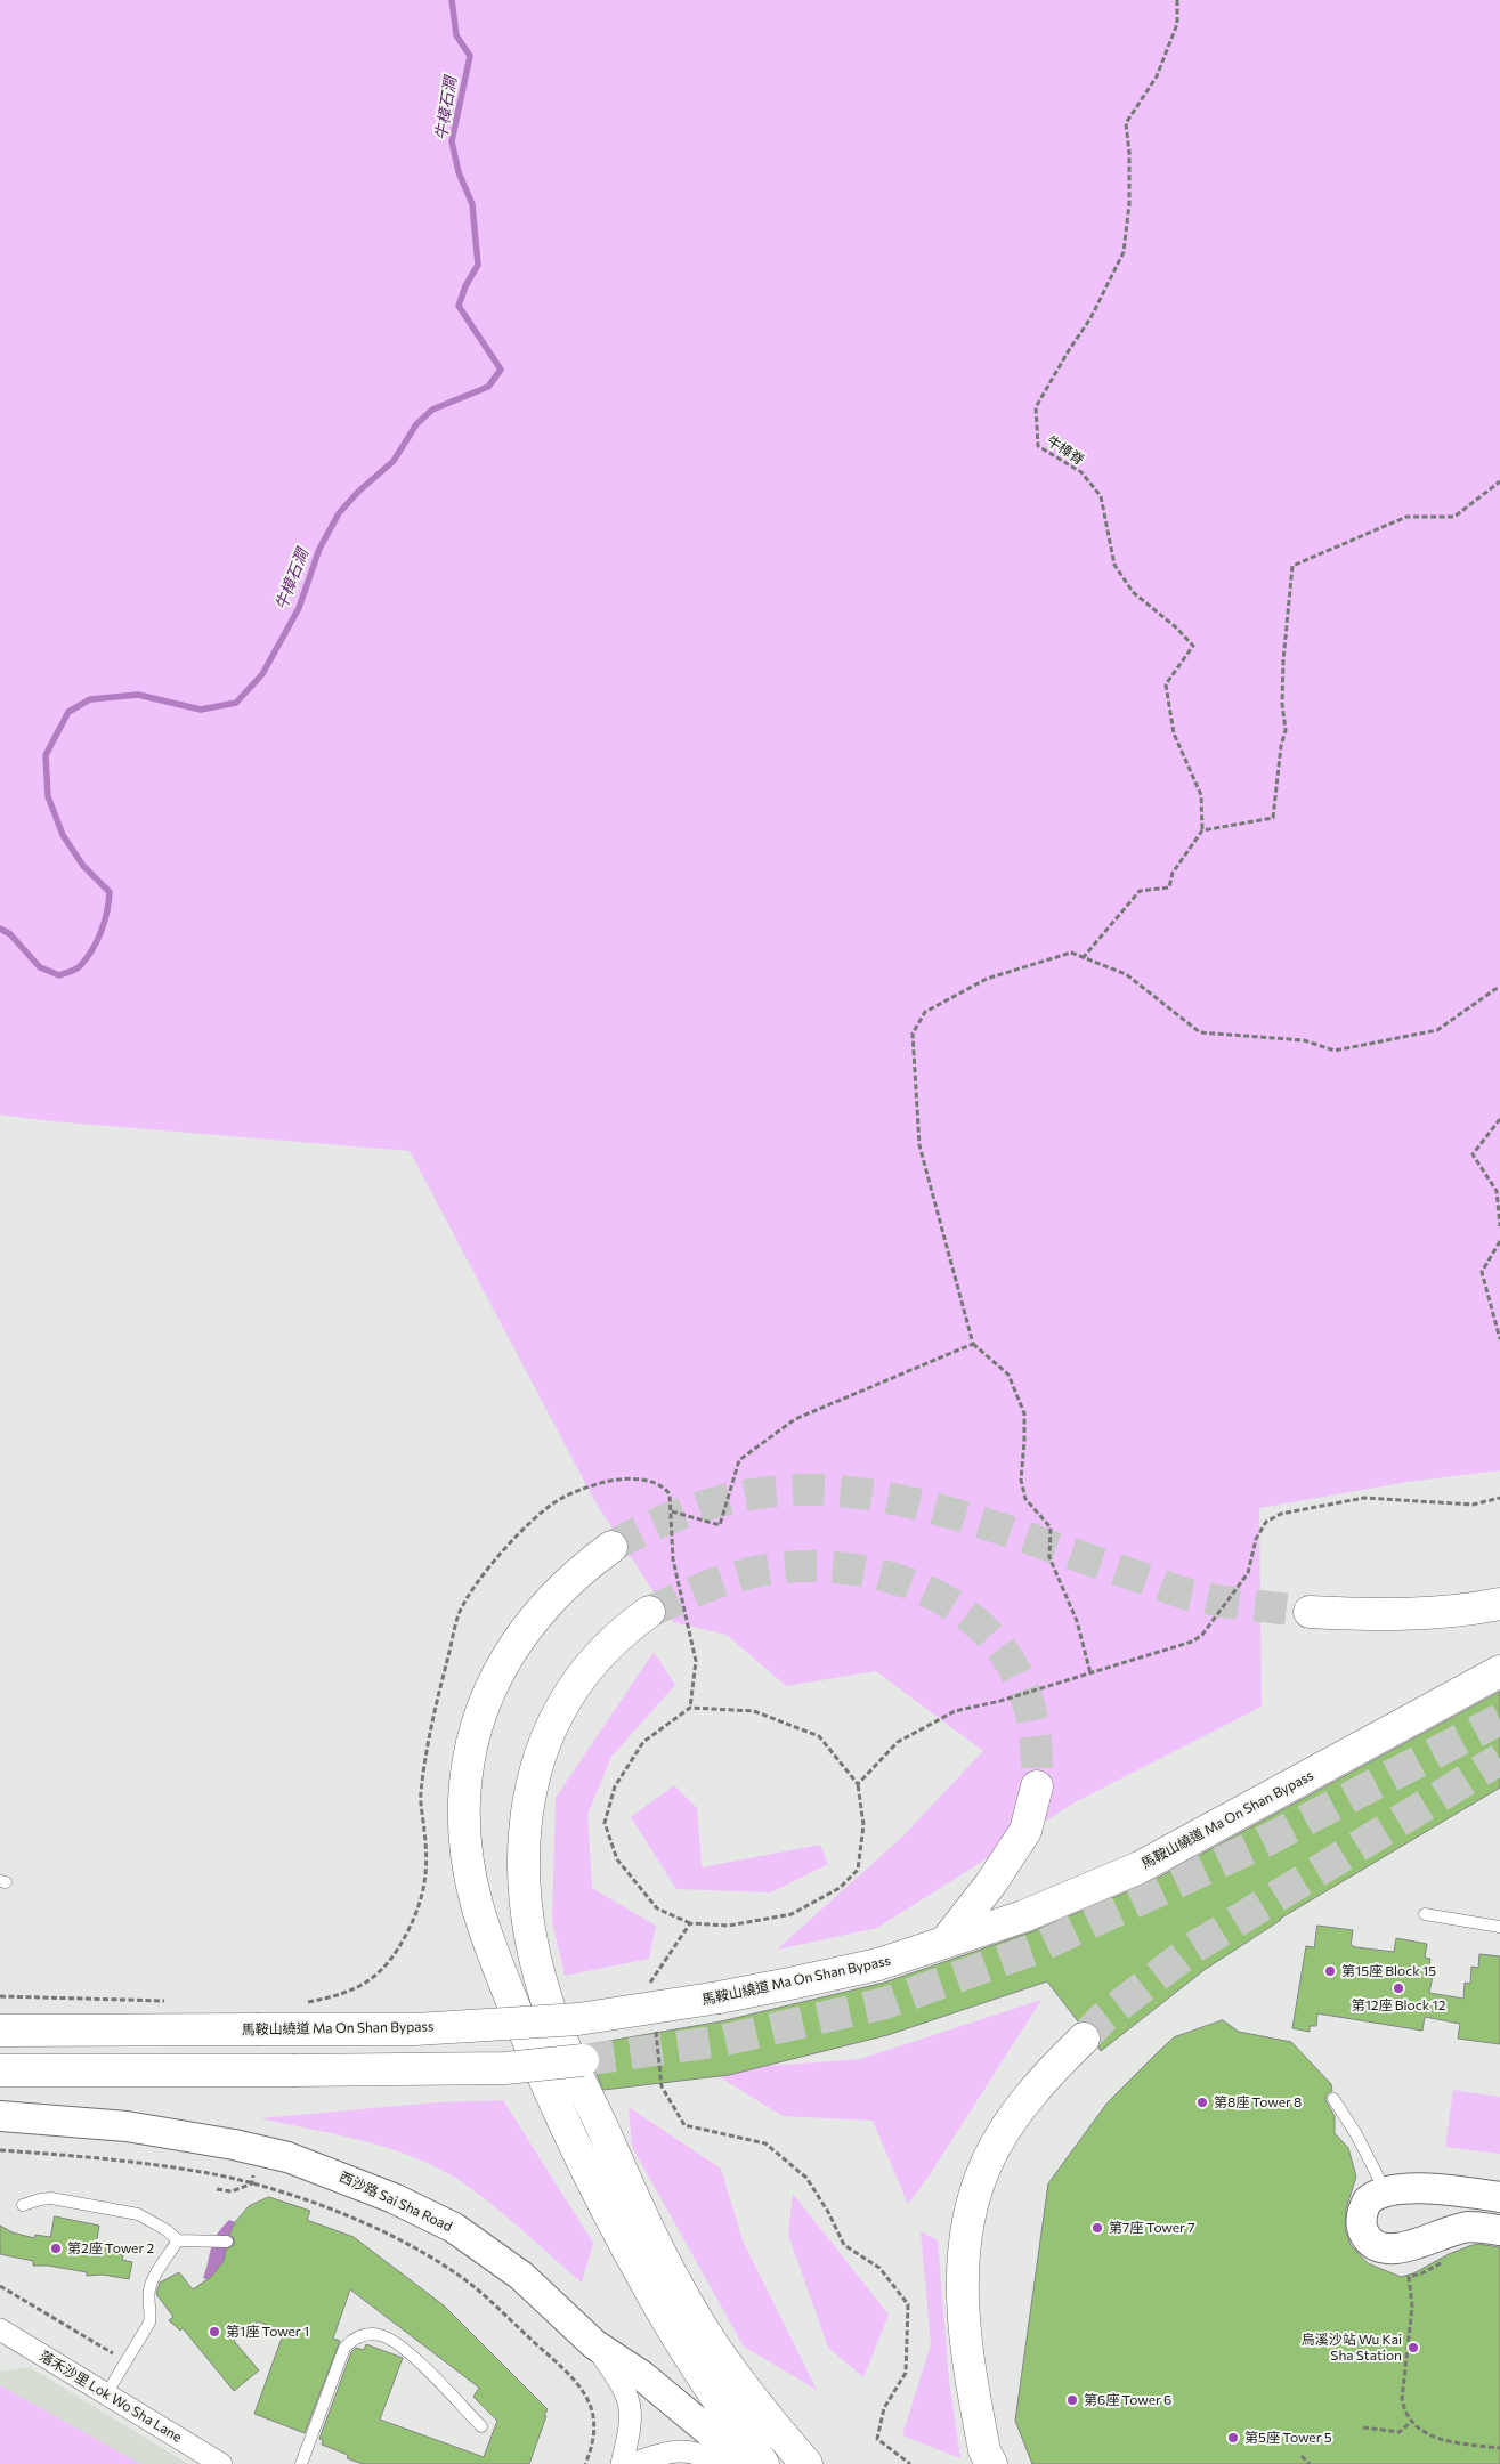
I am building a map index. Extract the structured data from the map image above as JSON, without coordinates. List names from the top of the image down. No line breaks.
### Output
{"streets":{"main road":["馬鞍山繞道 Ma On Shan Bypass","西沙路 Sai Sha Road"],"street":["落禾沙里 Lok Wo Sha Lane"],"path":["牛樟脊"]},"water":["牛樟石澗"],"places":["第15座 Block 15","第12座 Block 12","第8座 Tower 8","第7座 Tower 7","第2座 Tower 2","第1座 Tower 1","烏溪沙站 Wu Kai Sha Station","第6座 Tower 6","第5座 Tower 5"]}
